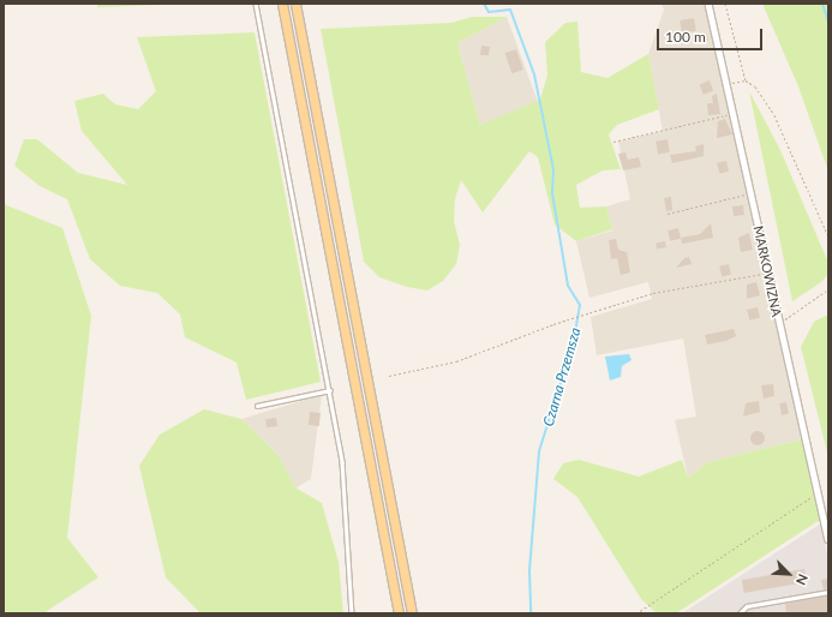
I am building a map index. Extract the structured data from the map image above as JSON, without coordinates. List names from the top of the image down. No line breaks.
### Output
{"streets":{"street":["MARKOWIZNA"]},"water":["Czarna Przemsza"],"scale_bar":"100 m","north":"bottom right"}
